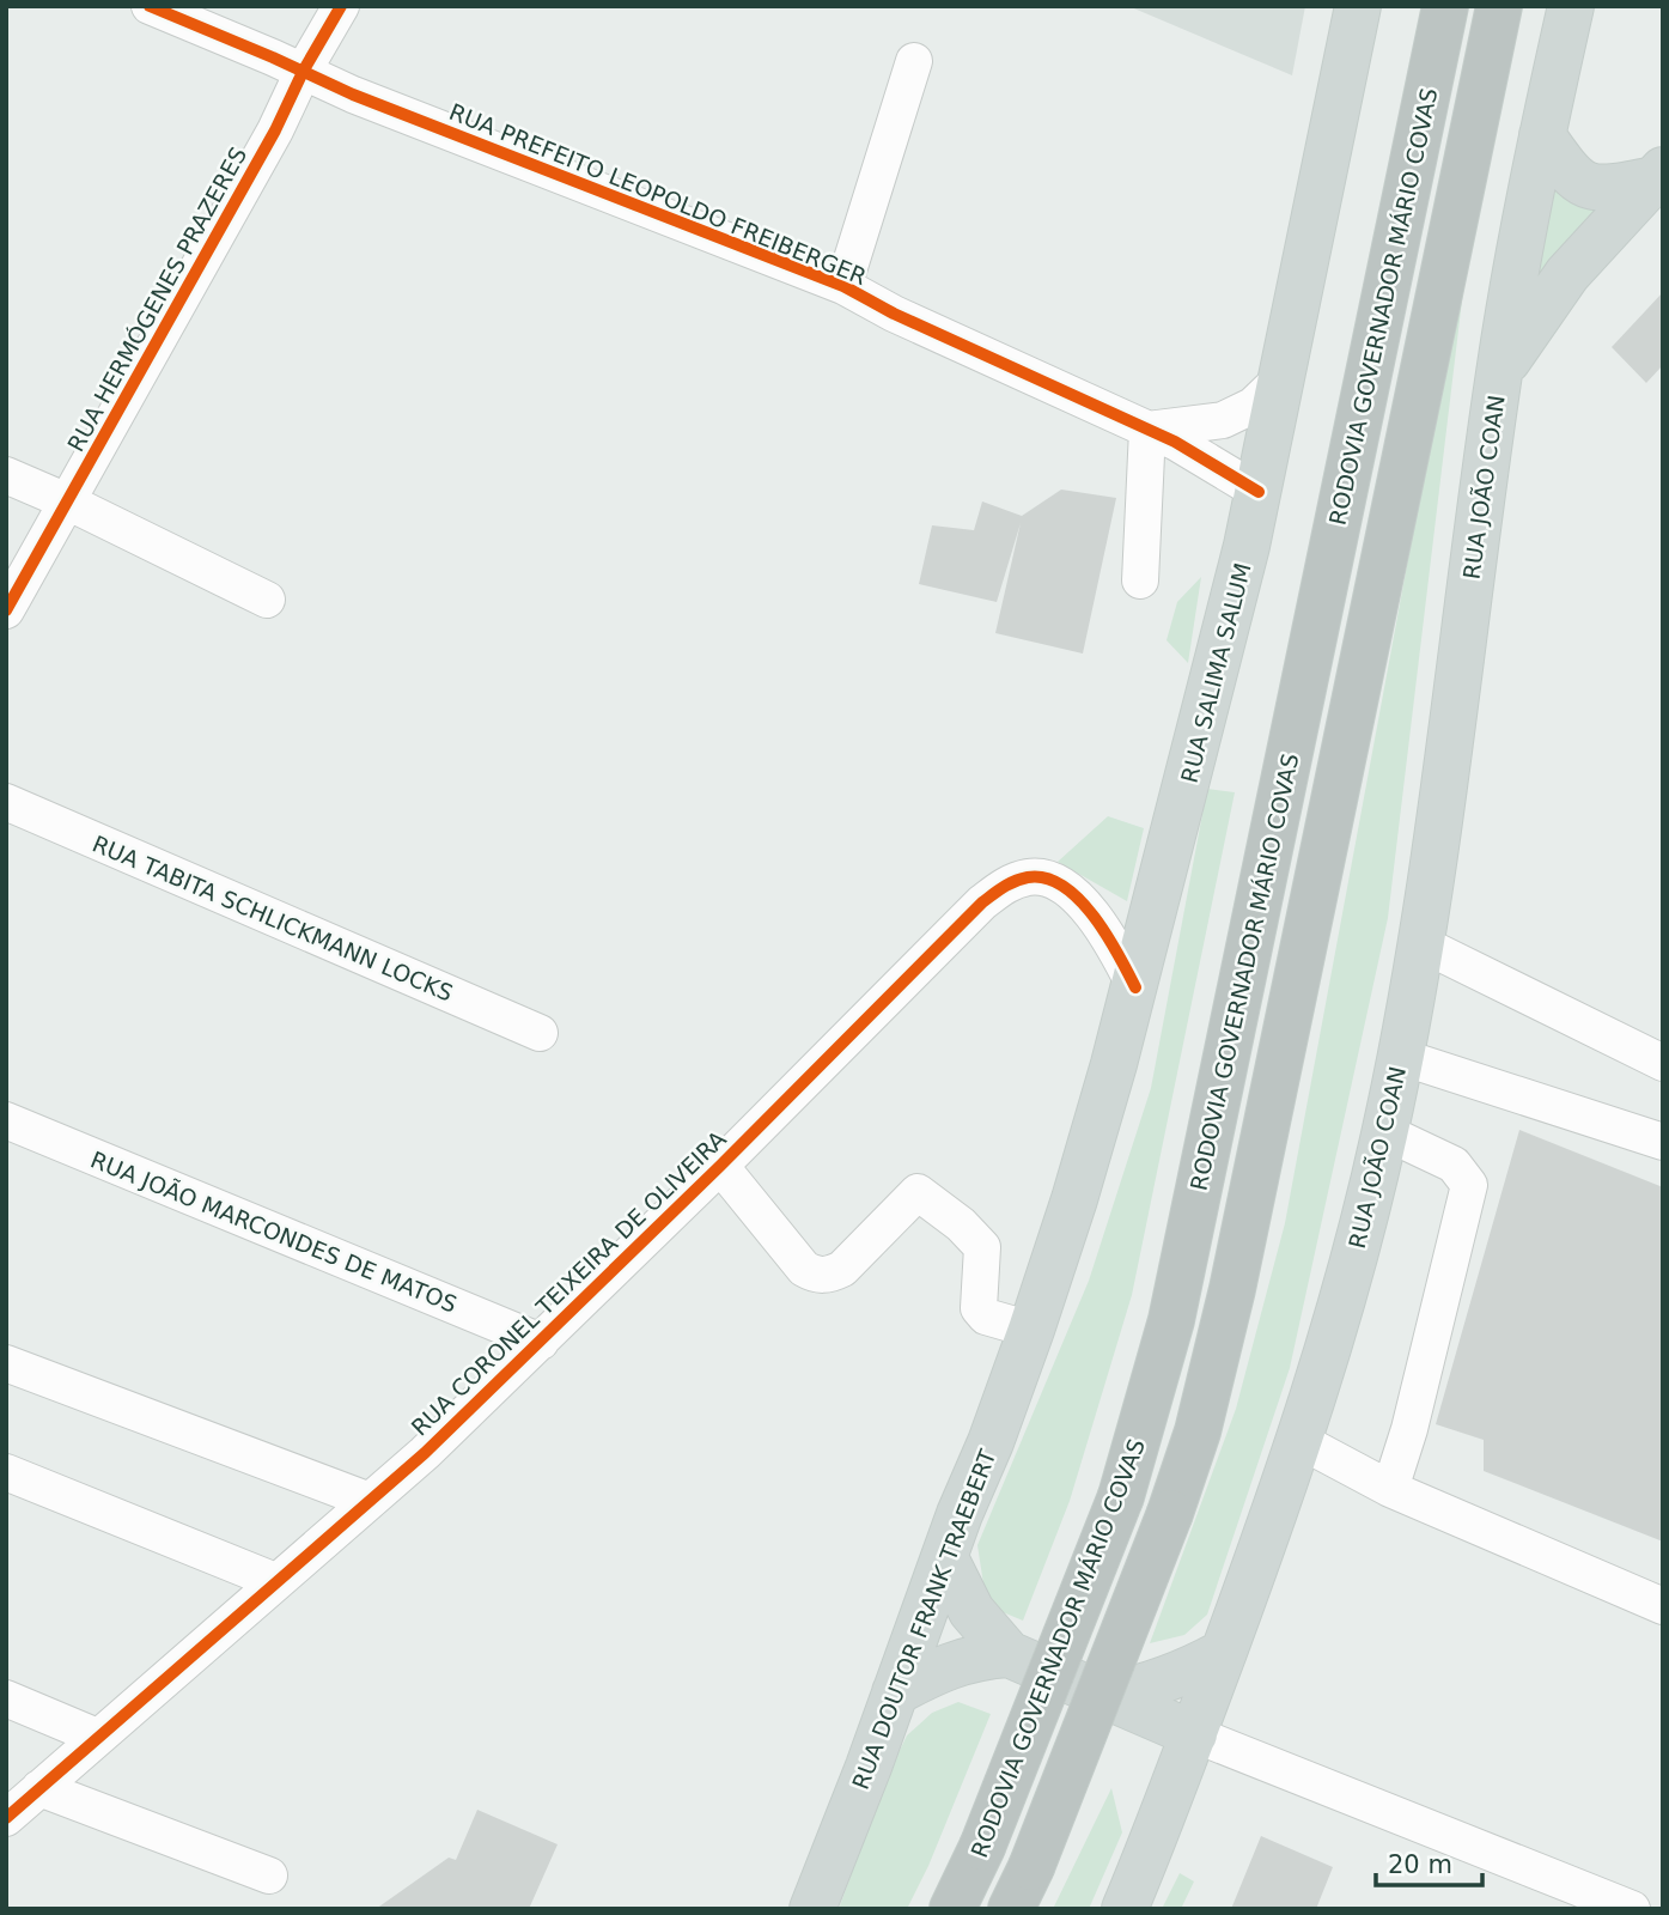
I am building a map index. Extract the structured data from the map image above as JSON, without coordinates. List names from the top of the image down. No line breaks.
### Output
{"streets":{"highway":["RODOVIA GOVERNADOR MÁRIO COVAS"],"main road":["RUA JOÃO COAN","RUA SALIMA SALUM","RUA DOUTOR FRANK TRAEBERT"],"street":["RUA PREFEITO LEOPOLDO FREIBERGER","RUA HERMÓGENES PRAZERES","RUA TABITA SCHLICKMANN LOCKS","RUA JOÃO MARCONDES DE MATOS","RUA CORONEL TEIXEIRA DE OLIVEIRA"]},"crossings":[["RUA PREFEITO LEOPOLDO FREIBERGER","RUA HERMÓGENES PRAZERES"],["RUA PREFEITO LEOPOLDO FREIBERGER","RUA SALIMA SALUM"],["RUA SALIMA SALUM","RUA CORONEL TEIXEIRA DE OLIVEIRA"],["RUA SALIMA SALUM","RUA DOUTOR FRANK TRAEBERT"],["RUA JOÃO MARCONDES DE MATOS","RUA CORONEL TEIXEIRA DE OLIVEIRA"]],"scale_bar":"20 m"}
